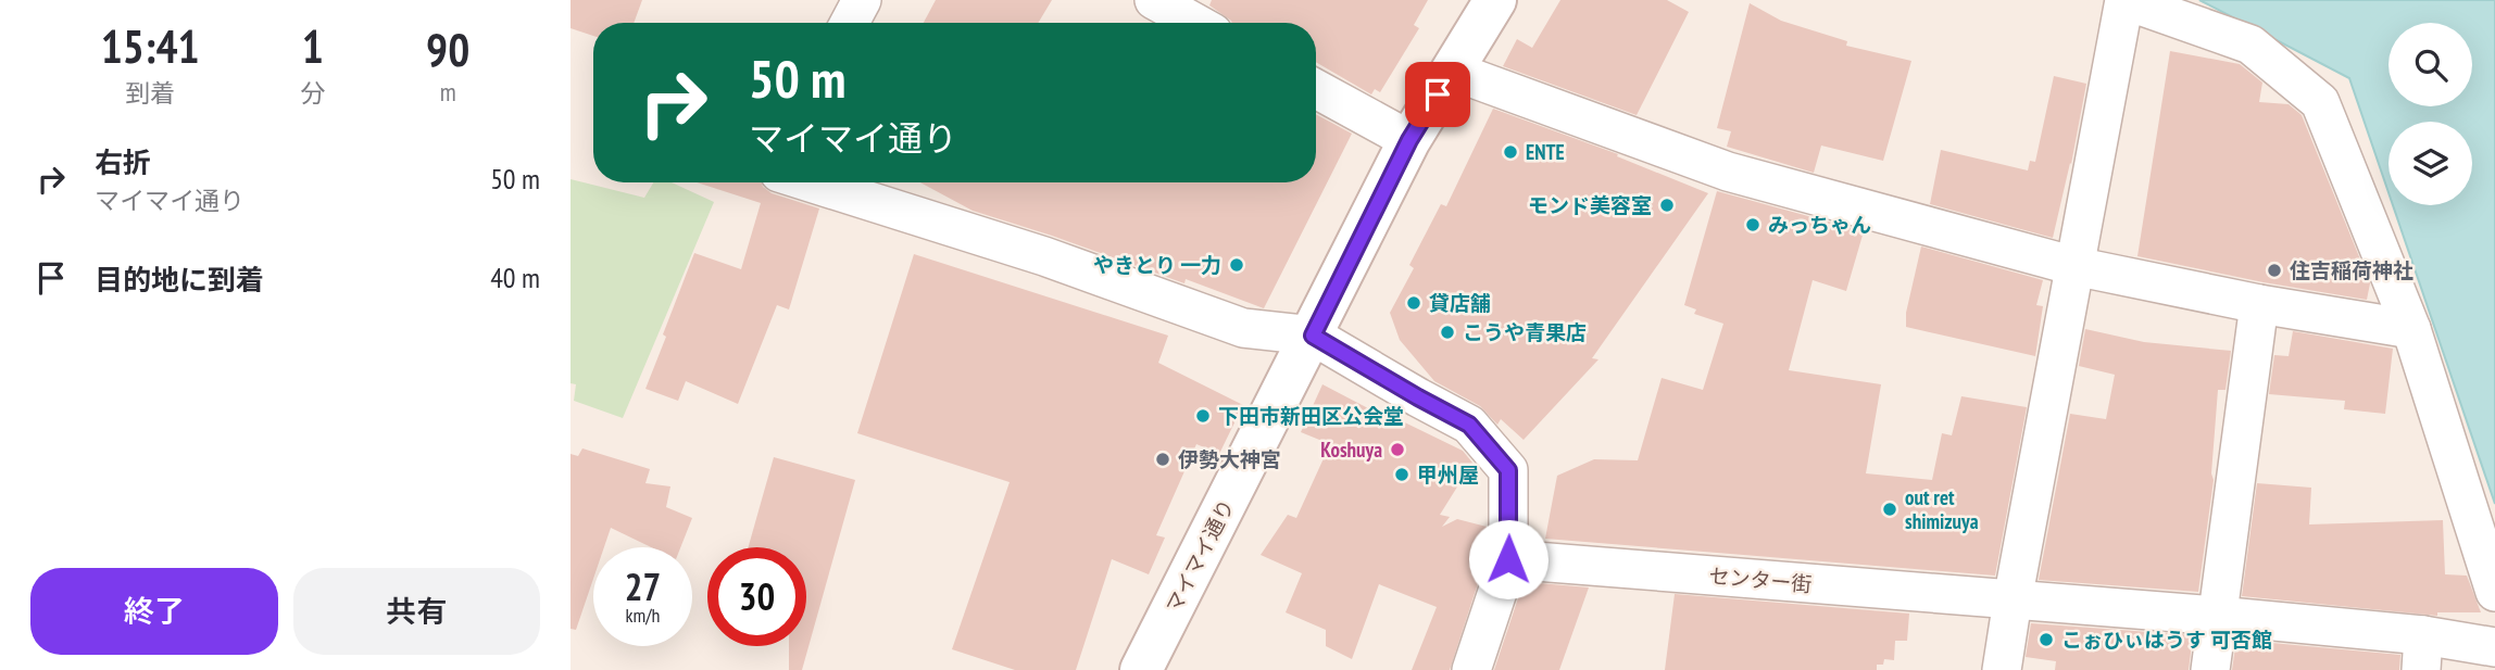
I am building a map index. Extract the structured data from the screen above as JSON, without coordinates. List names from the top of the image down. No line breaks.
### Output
{"streets":{"street":["マイマイ通り","センター街"]},"places":["ENTE","モンド美容室","みっちゃん","やきとり 一力","住吉稲荷神社","貸店舗","こうや青果店","下田市新田区公会堂","Koshuya","伊勢大神宮","甲州屋","out ret shimizuya","こぉひぃはうす 可否館"],"page":{"eta":["15:41","到着","1","分","90","m"],"turn":["50 m","マイマイ通り"],"list":[{"name":"右折","note":"マイマイ通り","value":"50 m"},{"name":"目的地に到着","value":"40 m"}],"speed":"27 km/h","limit":"30","buttons":["終了","共有"]}}
